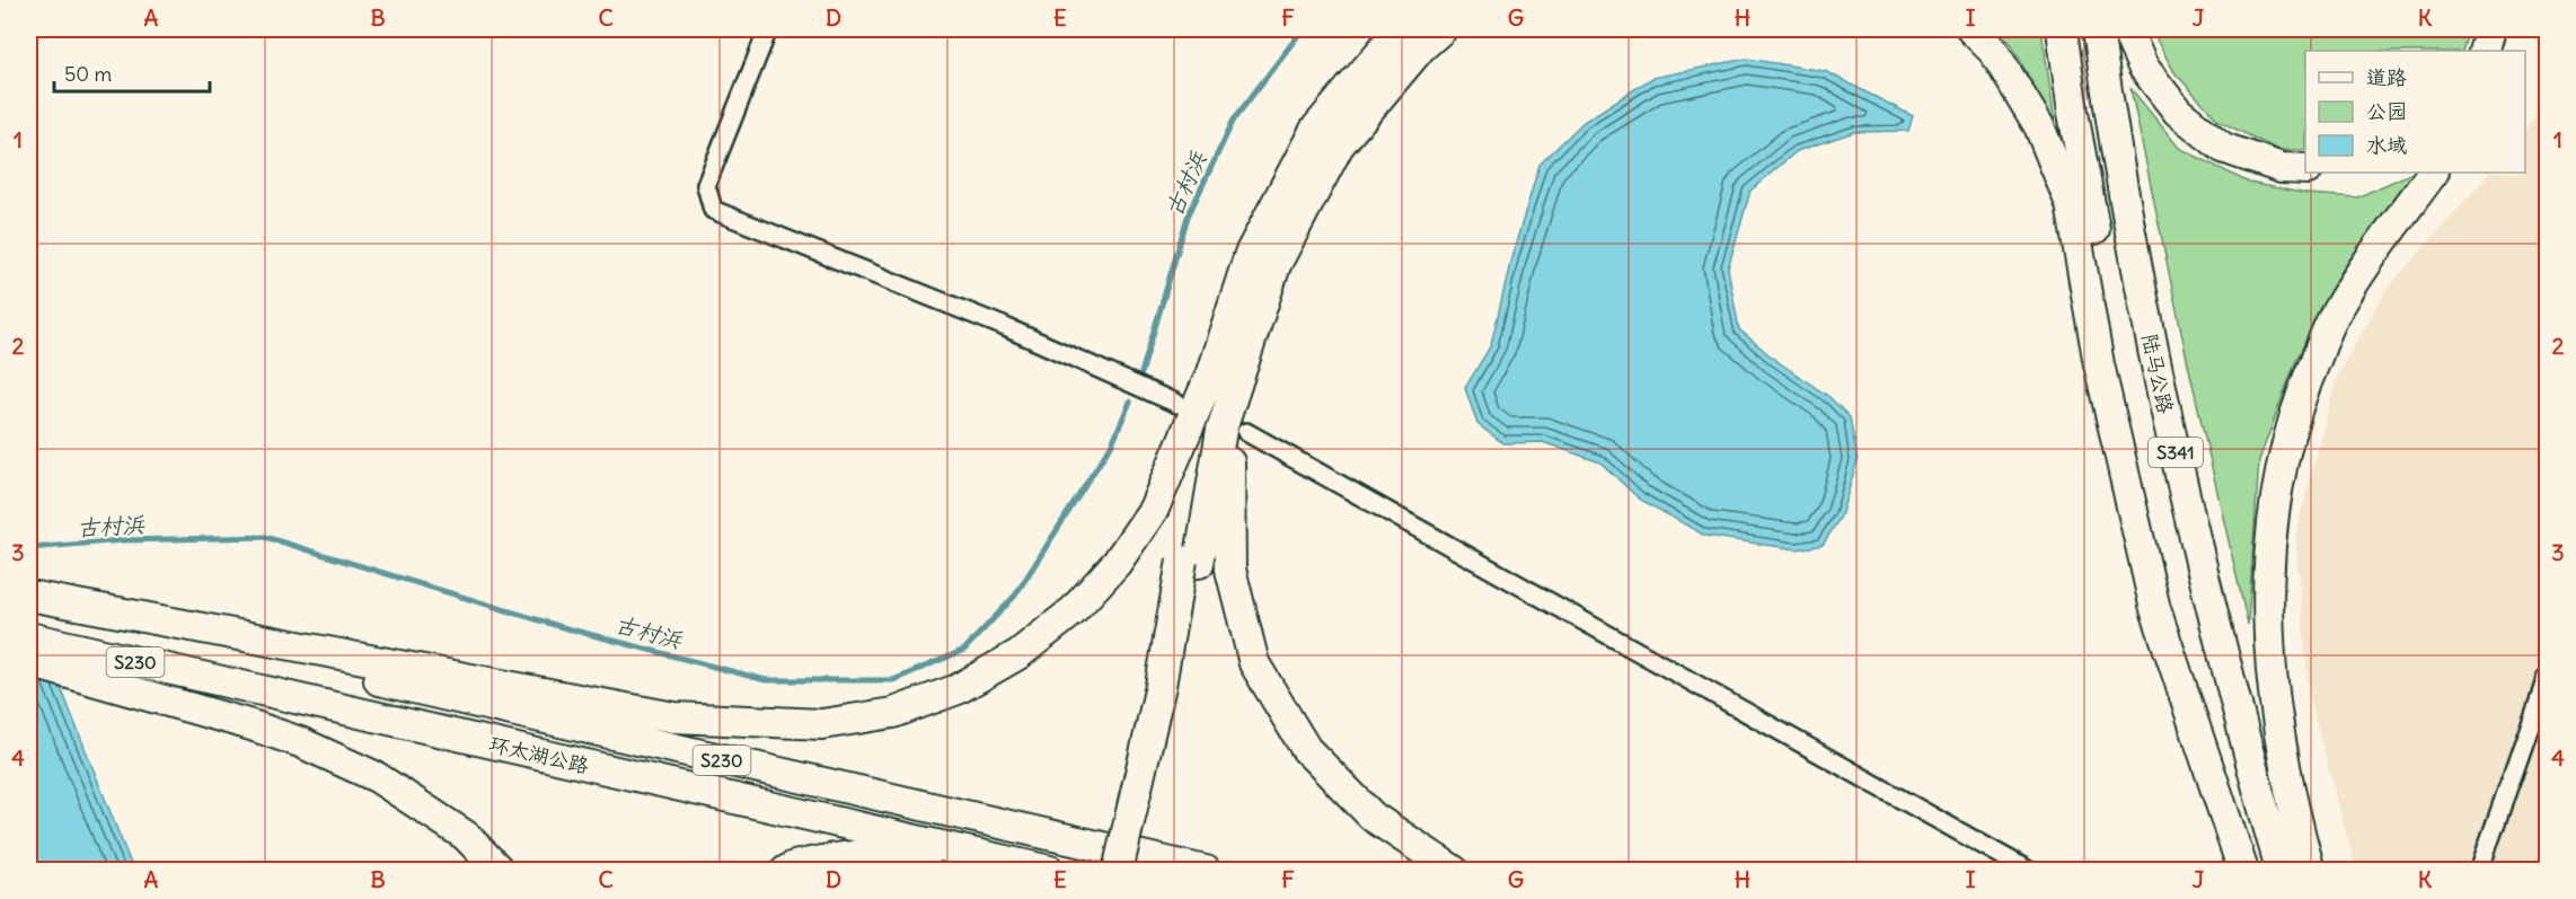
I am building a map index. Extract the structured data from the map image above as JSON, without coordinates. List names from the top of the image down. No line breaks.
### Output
{"streets":{"highway":["陆马公路","S341","S230","环太湖公路"]},"water":["古村浜"],"legend":["道路","公园","水域"],"scale_bar":"50 m","grid":{"columns":["A","B","C","D","E","F","G","H","I","J","K"],"rows":["1","2","3","4"]}}
